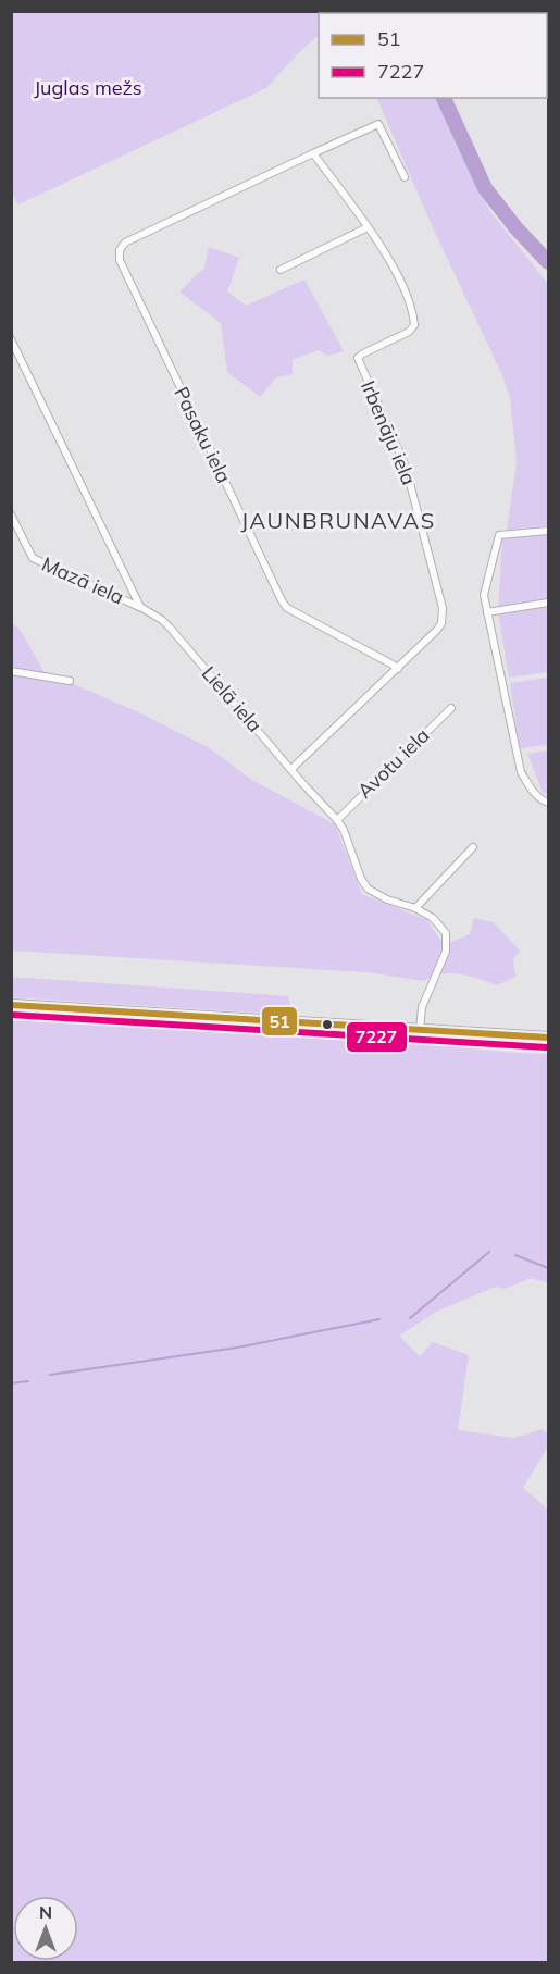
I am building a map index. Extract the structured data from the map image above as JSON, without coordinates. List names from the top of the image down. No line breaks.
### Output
{"streets":{"street":["Irbenāju iela","Pasaku iela","Mazā iela","Lielā iela","Avotu iela"]},"crossings":[["Irbenāju iela","Pasaku iela"],["Irbenāju iela","Lielā iela"],["Mazā iela","Lielā iela"],["Lielā iela","Avotu iela"]],"districts":["JAUNBRUNAVAS"],"parks":["Juglas mežs"],"lines":["transit line 51","transit line 7227"],"legend":["51","7227"],"north":"top"}
